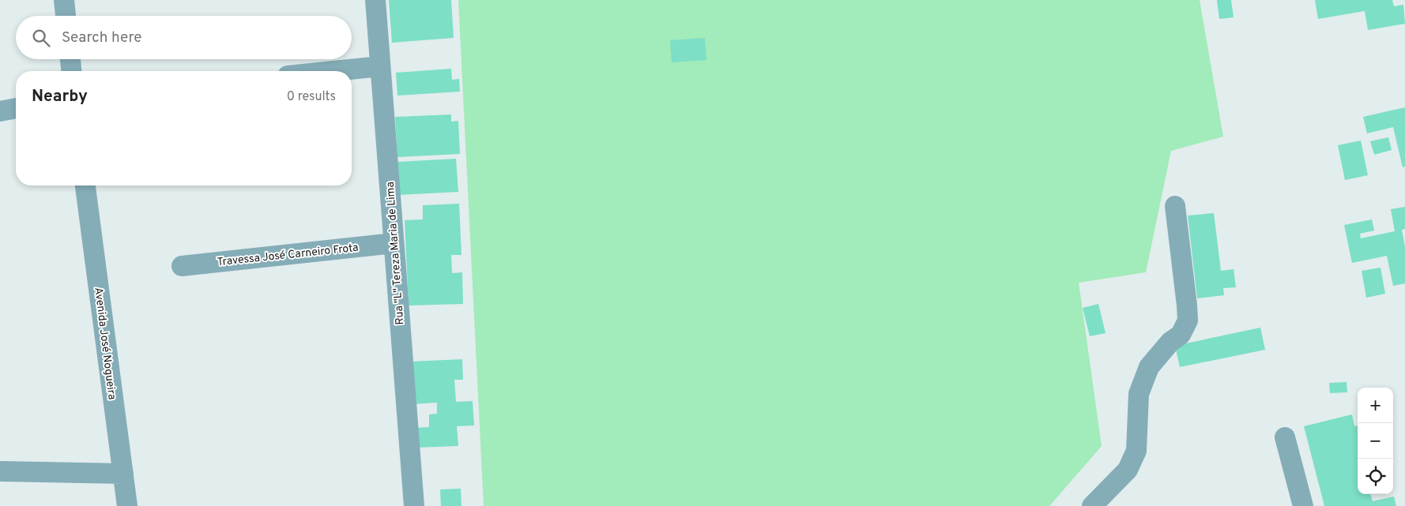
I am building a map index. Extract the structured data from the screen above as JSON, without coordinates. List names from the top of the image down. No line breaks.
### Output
{"streets":{"street":["Rua \"L\" Tereza Maria de Lima","Travessa José Carneiro Frota","Avenida José Nogueira"]},"crossings":[["Rua \"L\" Tereza Maria de Lima","Travessa José Carneiro Frota"]],"page":{"search":"Search here","heading":["Nearby","0 results"],"map_buttons":["+","−"]}}
